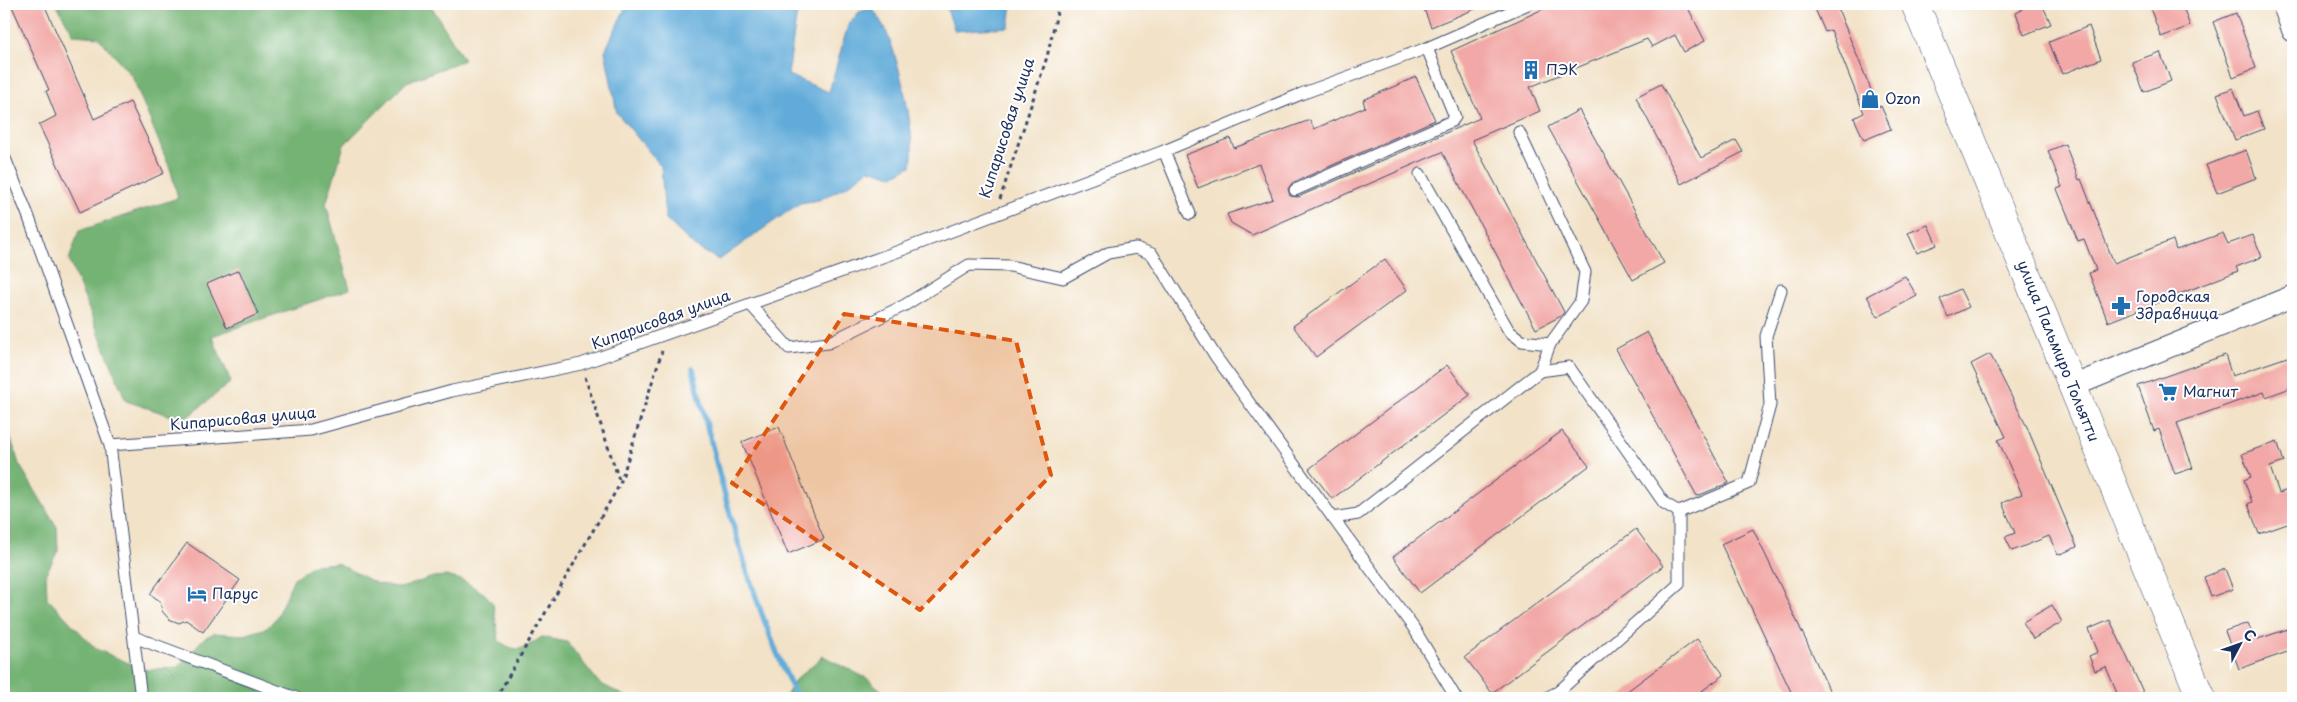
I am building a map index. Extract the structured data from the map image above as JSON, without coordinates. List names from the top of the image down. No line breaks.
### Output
{"streets":{"street":["улица Пальмиро Тольятти"],"lane":["Кипарисовая улица"]},"places":{"building":["ПЭК"],"shop":["Ozon"],"pharmacy":["Городская Здравница"],"supermarket":["Магнит"],"hotel":["Парус"]},"north":"top right"}
